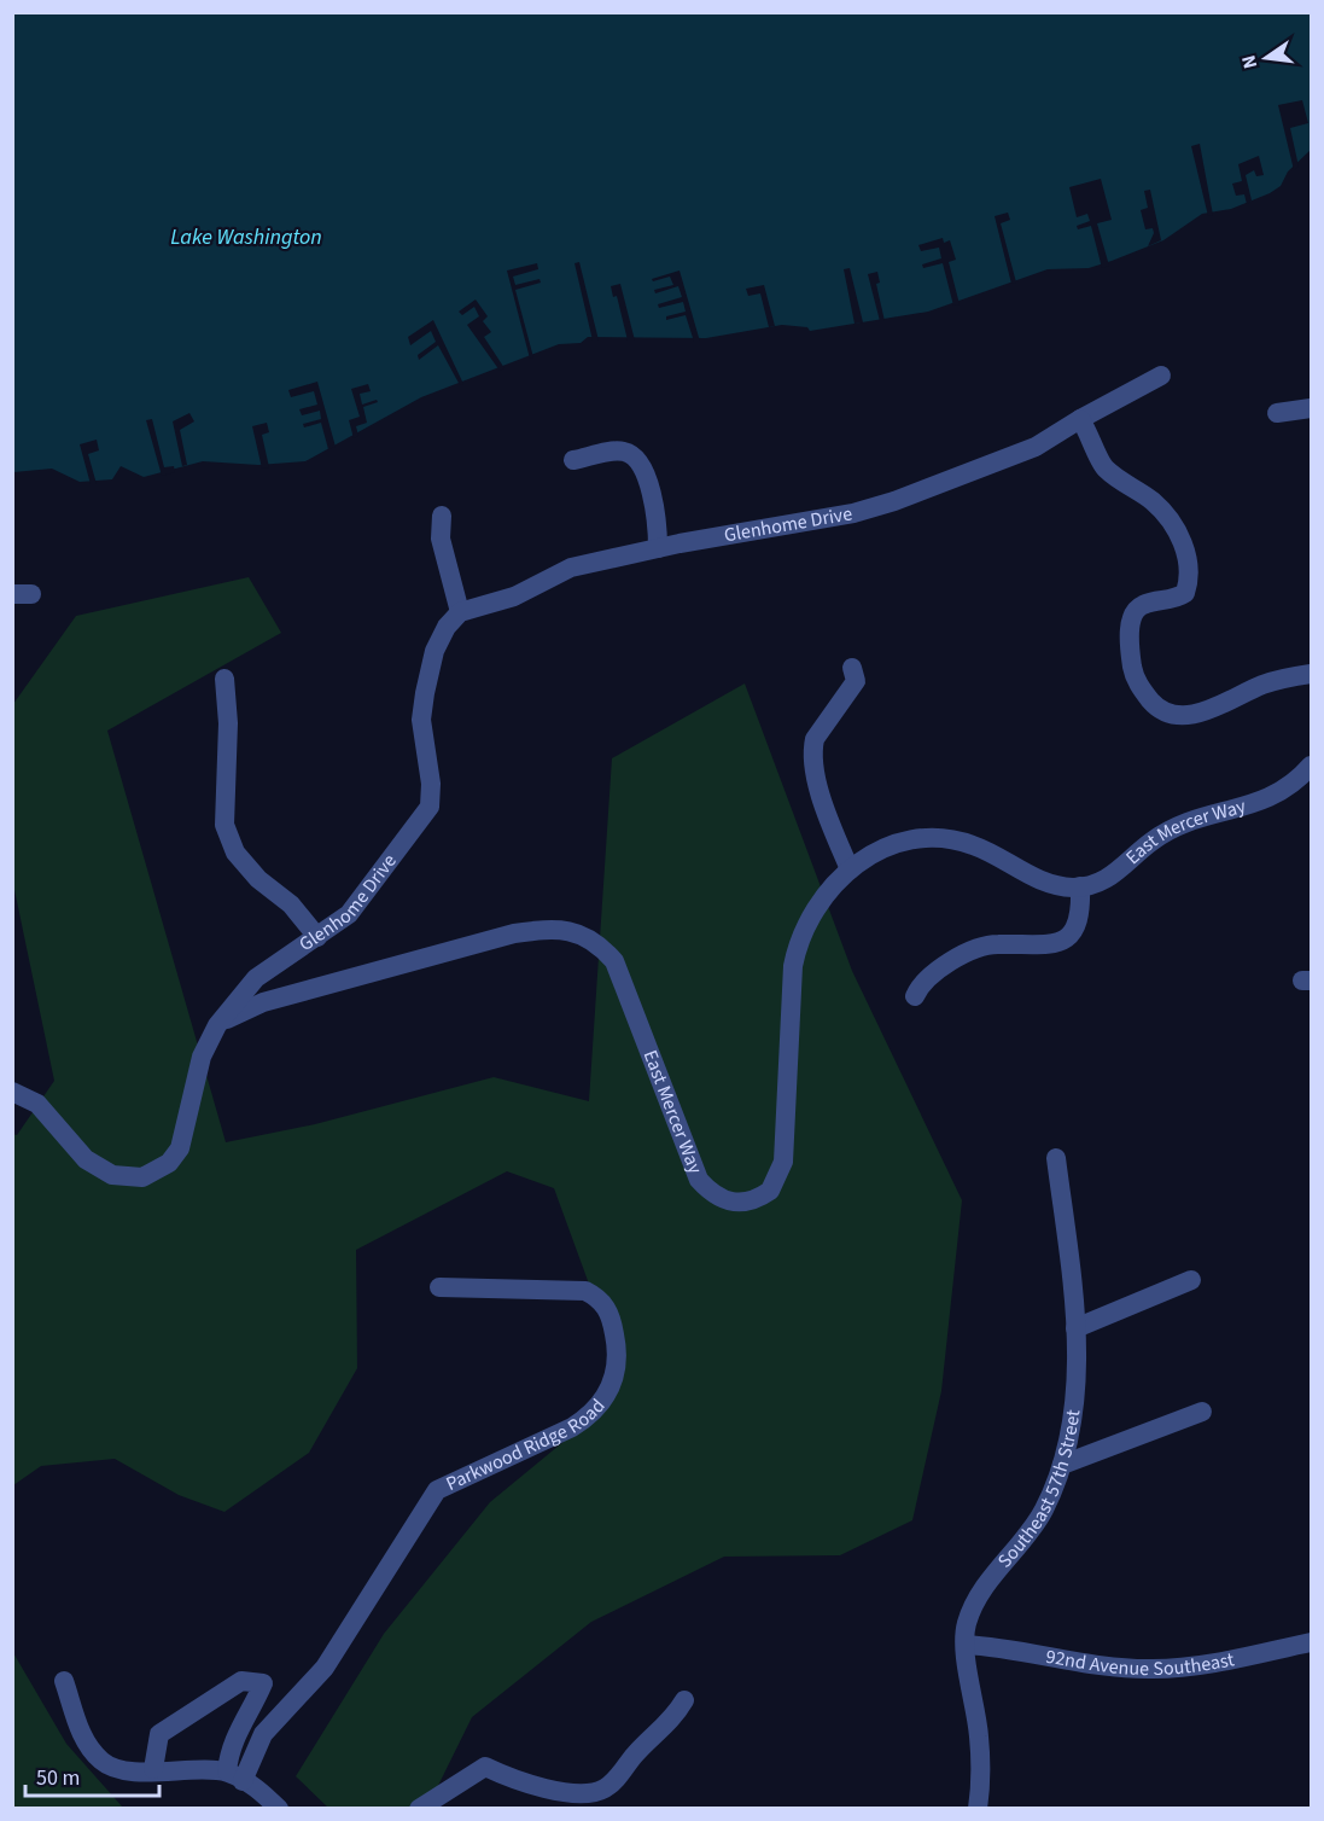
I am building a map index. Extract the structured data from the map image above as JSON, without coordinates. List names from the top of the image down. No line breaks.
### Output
{"streets":{"street":["Glenhome Drive","East Mercer Way","Parkwood Ridge Road","Southeast 57th Street","92nd Avenue Southeast"]},"crossings":[["Glenhome Drive","East Mercer Way"],["Southeast 57th Street","92nd Avenue Southeast"]],"water":["Lake Washington"],"scale_bar":"50 m","north":"left"}
